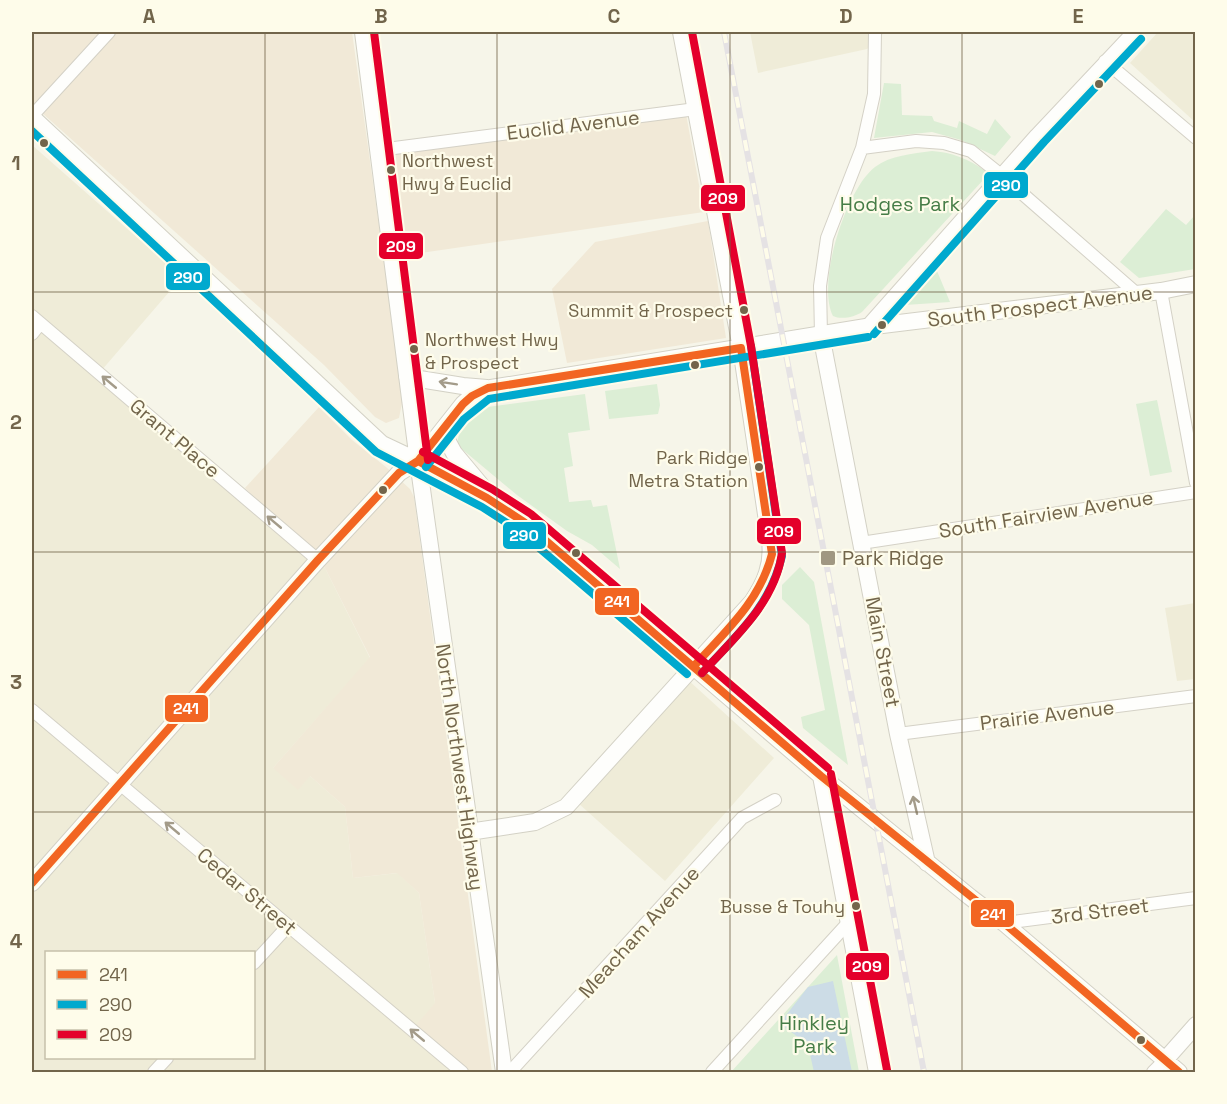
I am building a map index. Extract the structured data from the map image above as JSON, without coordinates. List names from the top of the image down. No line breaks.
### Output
{"streets":{"main road":["South Prospect Avenue","Main Street","North Northwest Highway"],"street":["Euclid Avenue","Grant Place","South Fairview Avenue","Prairie Avenue","Cedar Street","3rd Street","Meacham Avenue"]},"crossings":[["Euclid Avenue","North Northwest Highway"],["South Prospect Avenue","Grant Place"],["South Prospect Avenue","Main Street"],["South Prospect Avenue","North Northwest Highway"],["South Prospect Avenue","Cedar Street"],["South Fairview Avenue","Main Street"],["Main Street","Prairie Avenue"]],"one_way":["Grant Place","Cedar Street"],"parks":["Hodges Park","Hinkley Park"],"places":{"other":["Northwest Hwy & Euclid","Summit & Prospect","Northwest Hwy & Prospect","Park Ridge Metra Station","Busse & Touhy"],"transit":["Park Ridge"]},"lines":["transit line 209","transit line 290","transit line 241"],"legend":["241","290","209"],"grid":{"columns":["A","B","C","D","E"],"rows":["1","2","3","4"]}}
